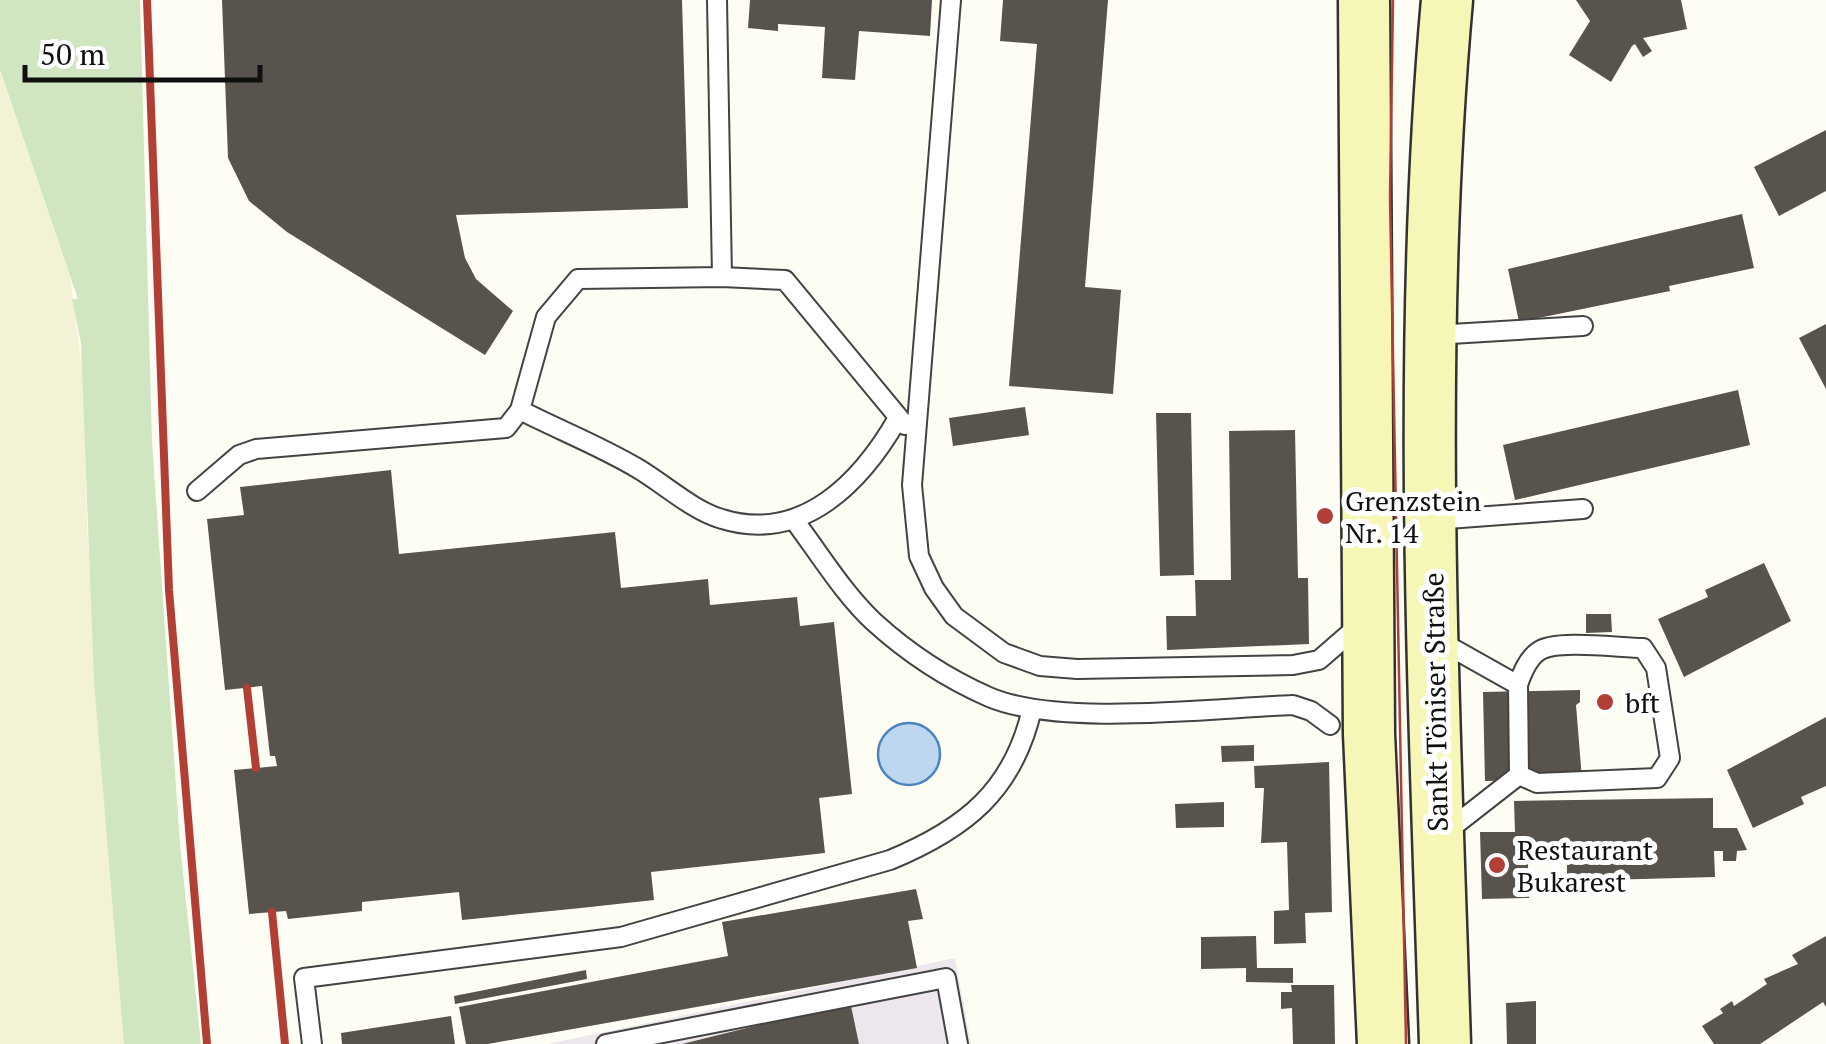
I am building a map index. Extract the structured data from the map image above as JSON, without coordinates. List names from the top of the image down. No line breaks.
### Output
{"streets":{"main road":["Sankt Töniser Straße"]},"places":["Grenzstein Nr. 14","bft","Restaurant Bukarest"],"scale_bar":"50 m"}
